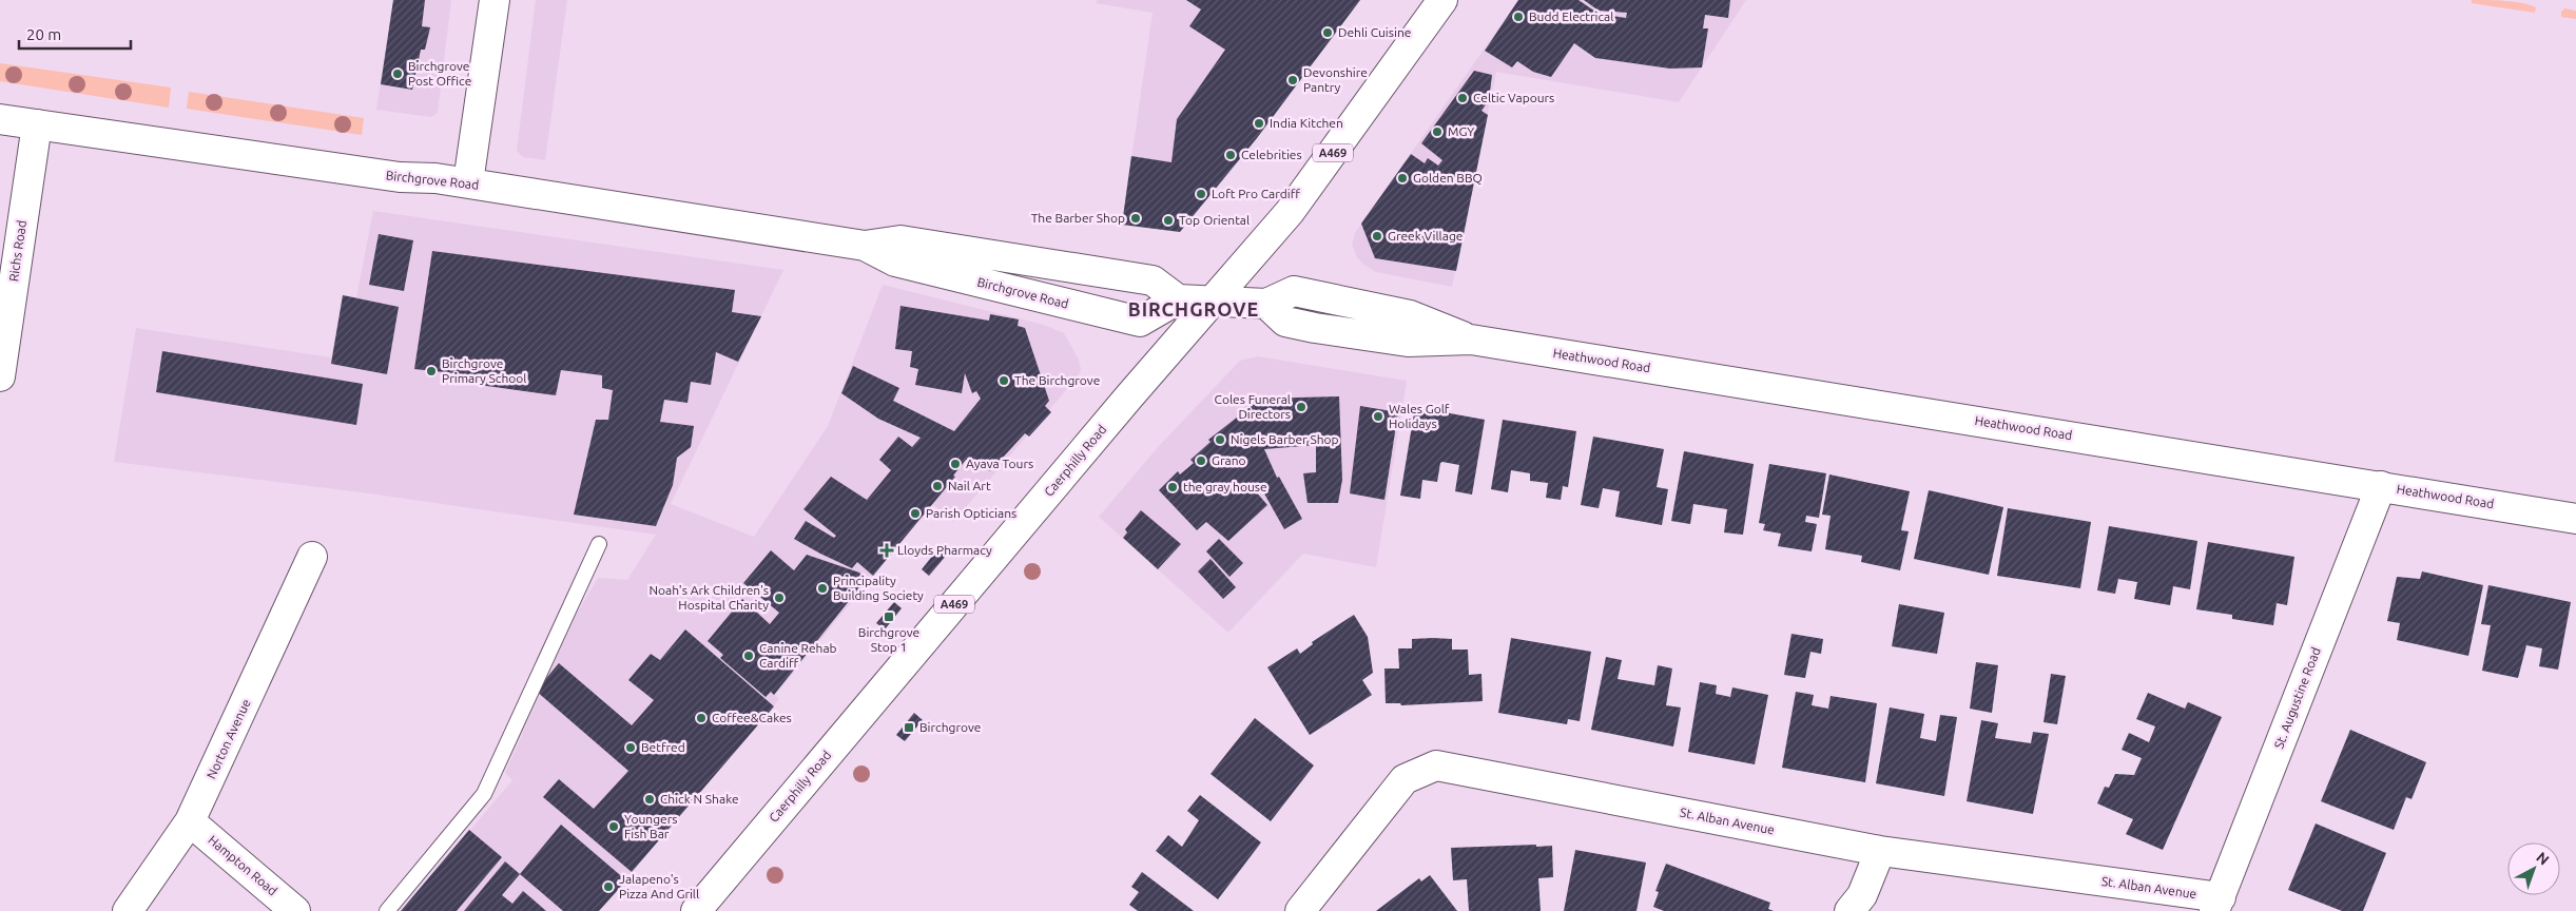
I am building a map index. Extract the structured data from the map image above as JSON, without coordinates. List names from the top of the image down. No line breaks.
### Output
{"streets":{"street":["A469","Birchgrove Road","Richs Road","Heathwood Road","Caerphilly Road","St. Augustine Road","Norton Avenue","St. Alban Avenue","Hampton Road"]},"crossings":[["Birchgrove Road","Richs Road"],["Birchgrove Road","Heathwood Road"],["Birchgrove Road","Caerphilly Road"],["Heathwood Road","Caerphilly Road"],["Heathwood Road","St. Augustine Road"],["St. Augustine Road","St. Alban Avenue"],["Norton Avenue","Hampton Road"]],"districts":["BIRCHGROVE"],"places":{"other":["Budd Electrical","Dehli Cuisine","Birchgrove Post Office","Devonshire Pantry","Celtic Vapours","India Kitchen","MGY","Celebrities","Golden BBQ","Loft Pro Cardiff","The Barber Shop","Top Oriental","Greek Village","Birchgrove Primary School","The Birchgrove","Coles Funeral Directors","Wales Golf Holidays","Nigels Barber Shop","Grano","Ayava Tours","Nail Art","the gray house","Parish Opticians","Principality Building Society","Noah's Ark Children's Hospital Charity","Canine Rehab Cardiff","Coffee&Cakes","Betfred","Chick N Shake","Youngers Fish Bar","Jalapeno's Pizza And Grill"],"health":["Lloyds Pharmacy"],"transit":["Birchgrove Stop 1","Birchgrove"]},"scale_bar":"20 m","north":"top right"}
